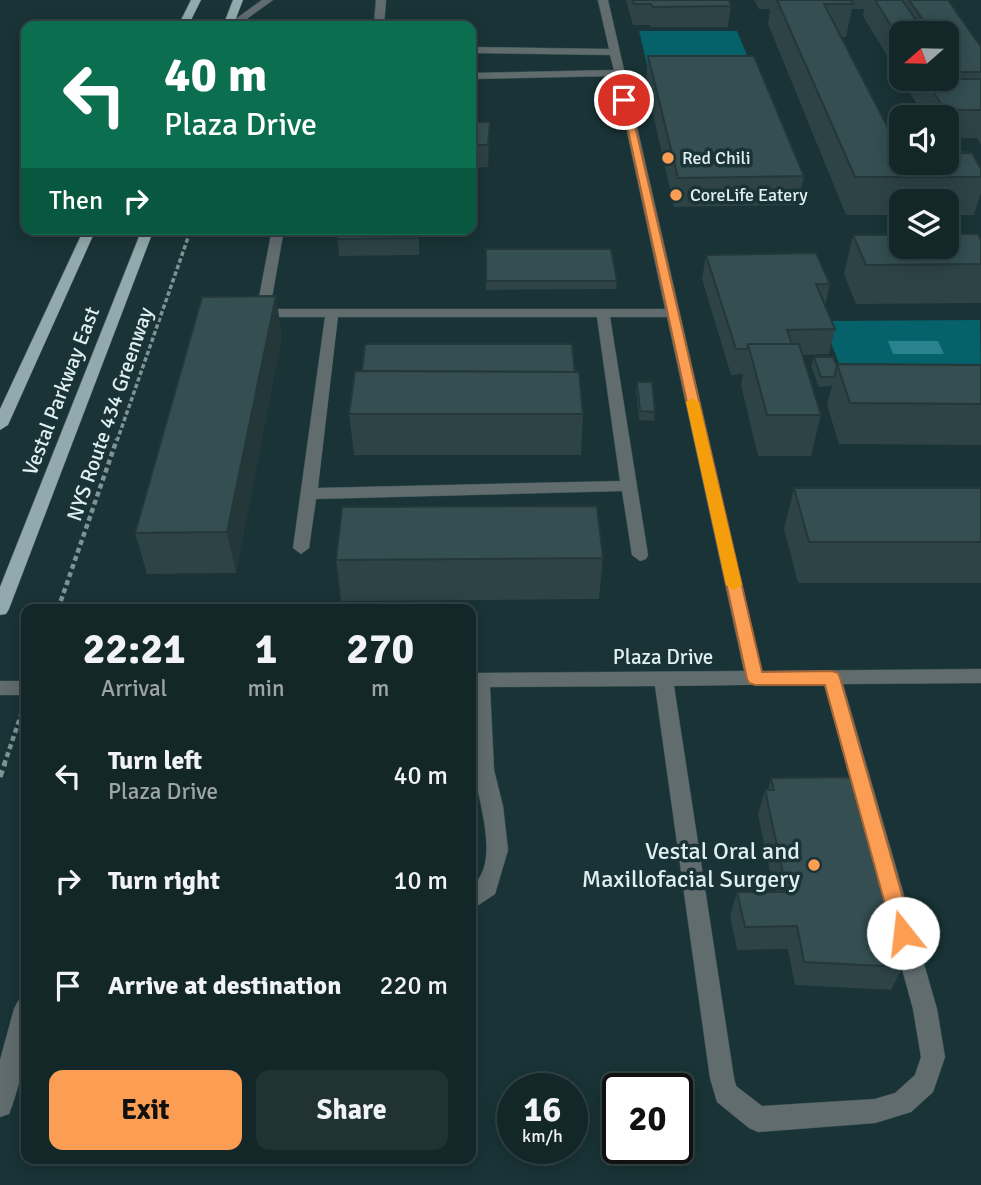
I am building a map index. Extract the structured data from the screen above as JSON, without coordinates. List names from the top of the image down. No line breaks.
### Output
{"streets":{"main road":["Vestal Parkway East"],"street":["Plaza Drive"],"path":["NYS Route 434 Greenway"]},"places":["Red Chili","CoreLife Eatery","Vestal Oral and Maxillofacial Surgery"],"north":"left","page":{"turn":["40 m","Plaza Drive"],"then":"Then","eta":["22:21","Arrival","1","min","270","m"],"list":[{"name":"Turn left","note":"Plaza Drive","value":"40 m"},{"name":"Turn right","value":"10 m"},{"name":"Arrive at destination","value":"220 m"}],"buttons":["Exit","Share"],"speed":"16 km/h","limit":"20"}}
